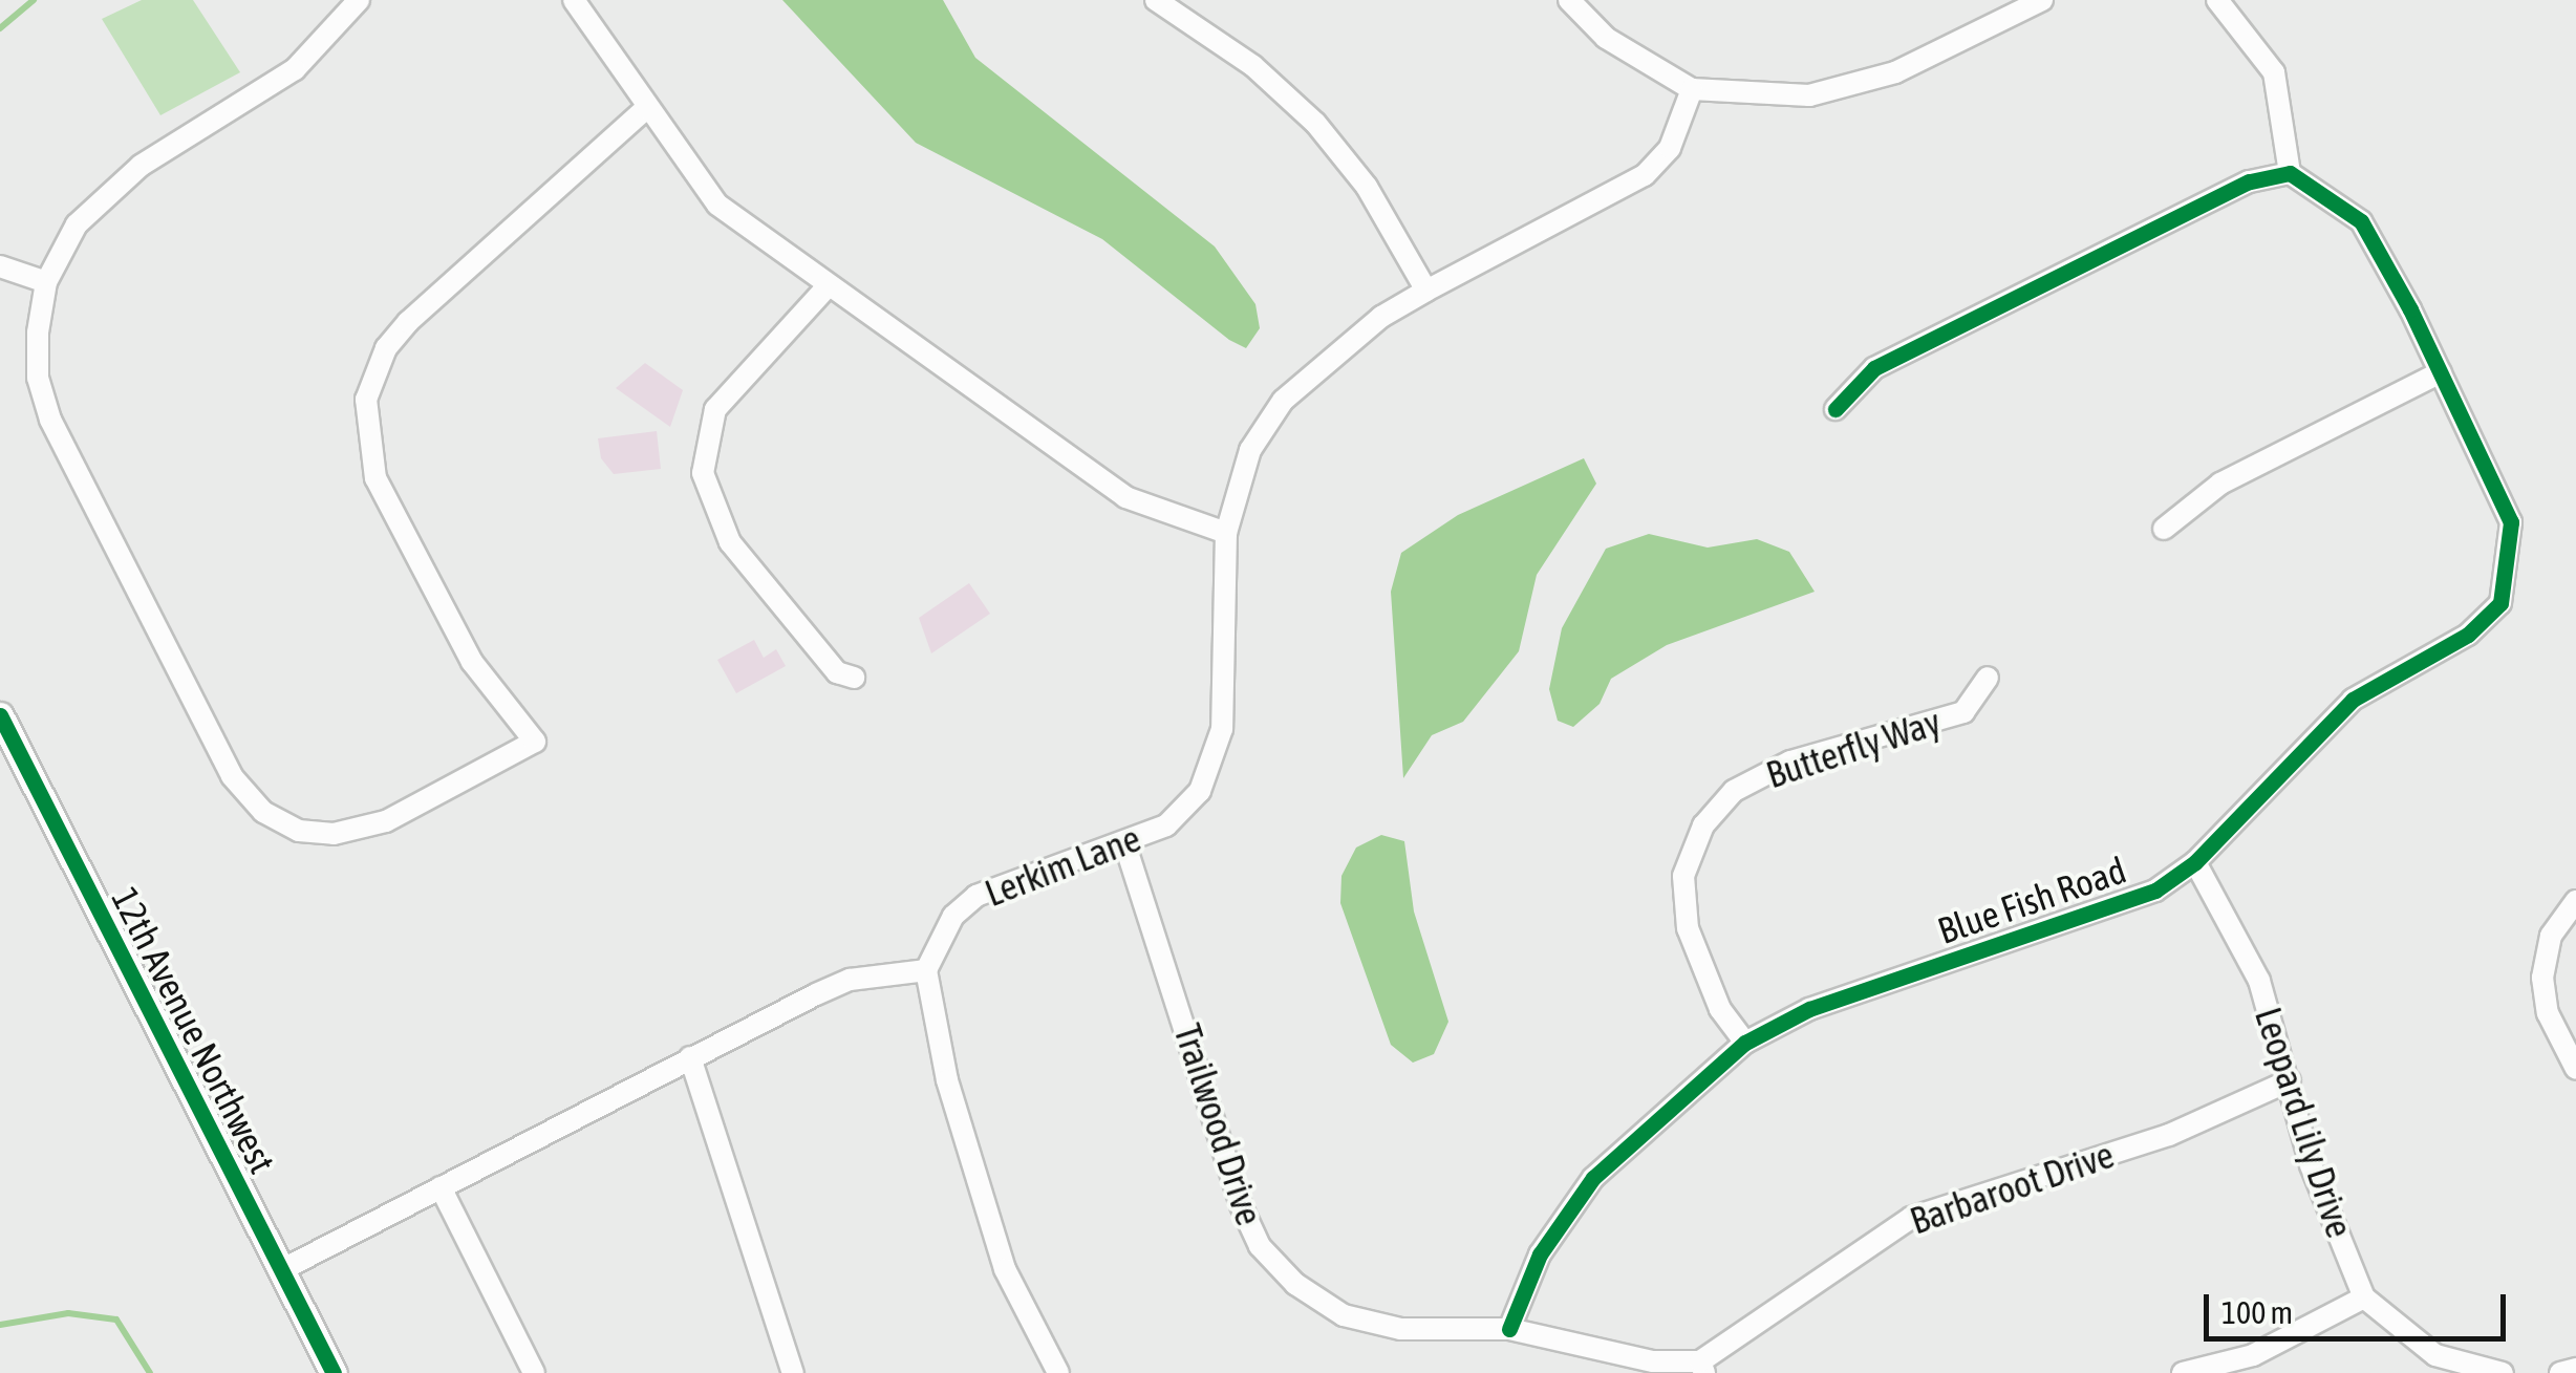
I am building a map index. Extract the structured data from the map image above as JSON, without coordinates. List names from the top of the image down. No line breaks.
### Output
{"streets":{"street":["Butterfly Way","Lerkim Lane","Blue Fish Road","12th Avenue Northwest","Leopard Lily Drive","Trailwood Drive","Barbaroot Drive"]},"crossings":[["Butterfly Way","Blue Fish Road"],["Lerkim Lane","Trailwood Drive"],["Blue Fish Road","Leopard Lily Drive"],["Blue Fish Road","Trailwood Drive"],["Leopard Lily Drive","Barbaroot Drive"],["Trailwood Drive","Barbaroot Drive"]],"scale_bar":"100 m"}
